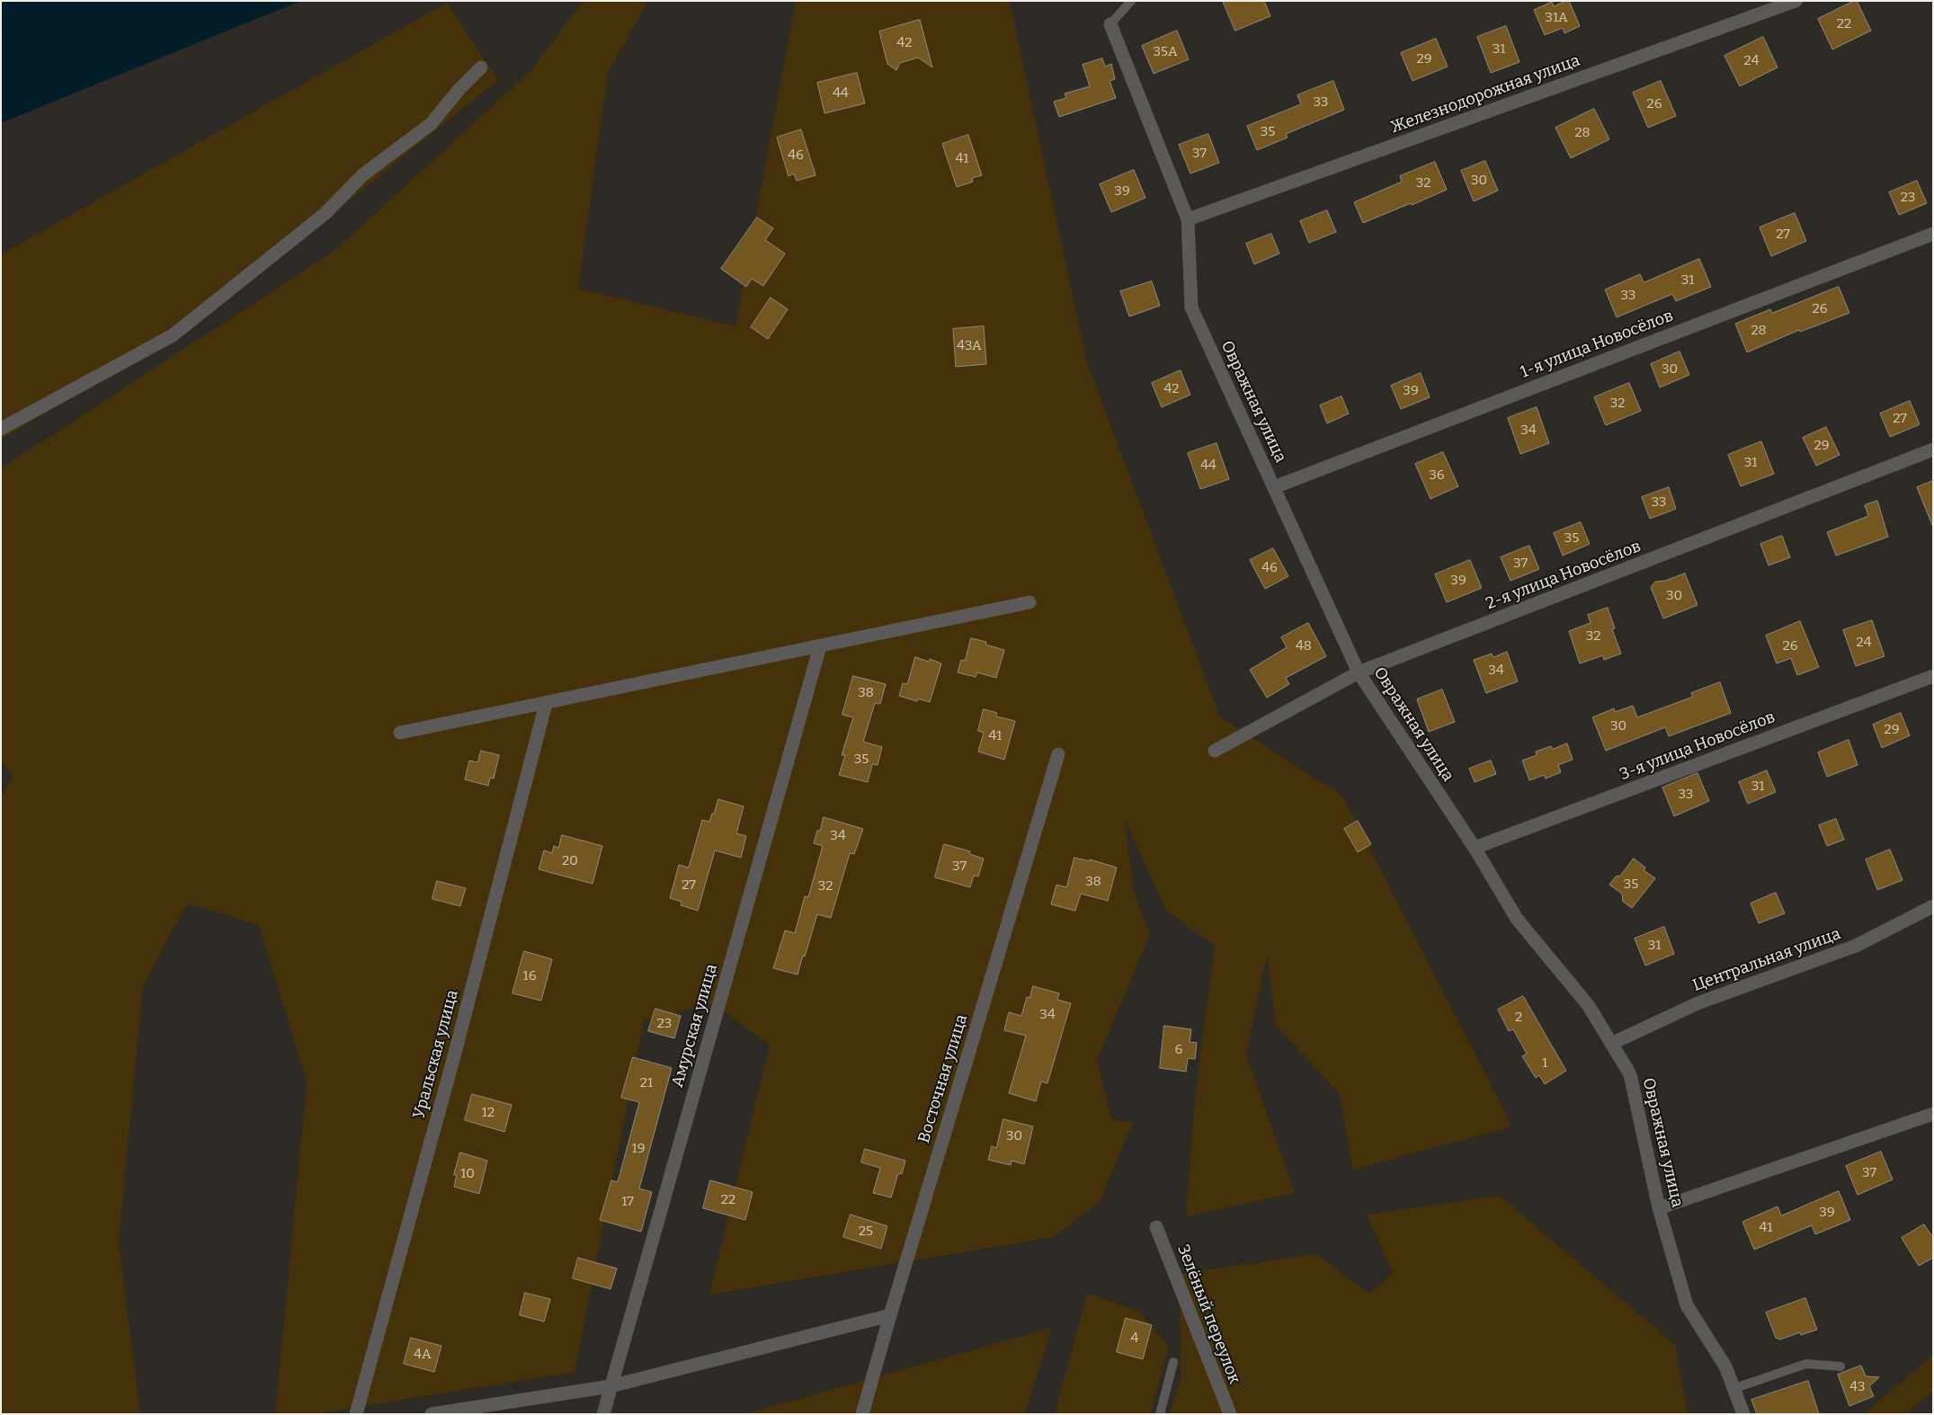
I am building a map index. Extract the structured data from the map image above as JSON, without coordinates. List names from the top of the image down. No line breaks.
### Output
{"streets":{"street":["Железнодорожная улица","1-я улица Новосёлов","Овражная улица","2-я улица Новосёлов","3-я улица Новосёлов","Центральная улица","Амурская улица","Уральская улица","Восточная улица","Зелёный переулок"]},"crossings":[["Железнодорожная улица","Овражная улица"],["1-я улица Новосёлов","Овражная улица"],["Овражная улица","2-я улица Новосёлов"],["Овражная улица","3-я улица Новосёлов"],["Овражная улица","Центральная улица"]],"house_numbers":["31А","22","42","31","35А","29","24","44","33","26","35","28","37","46","41","30","32","39","23","27","31","33","26","28","43А","30","42","39","32","27","34","29","31","44","36","33","35","37","46","39","30","32","24","48","26","34","38","30","29","41","35","31","33","34","20","37","38","35","27","32","31","16","34","2","23","6","1","21","12","30","19","37","10","22","17","39","41","25","4","4А","43"]}
